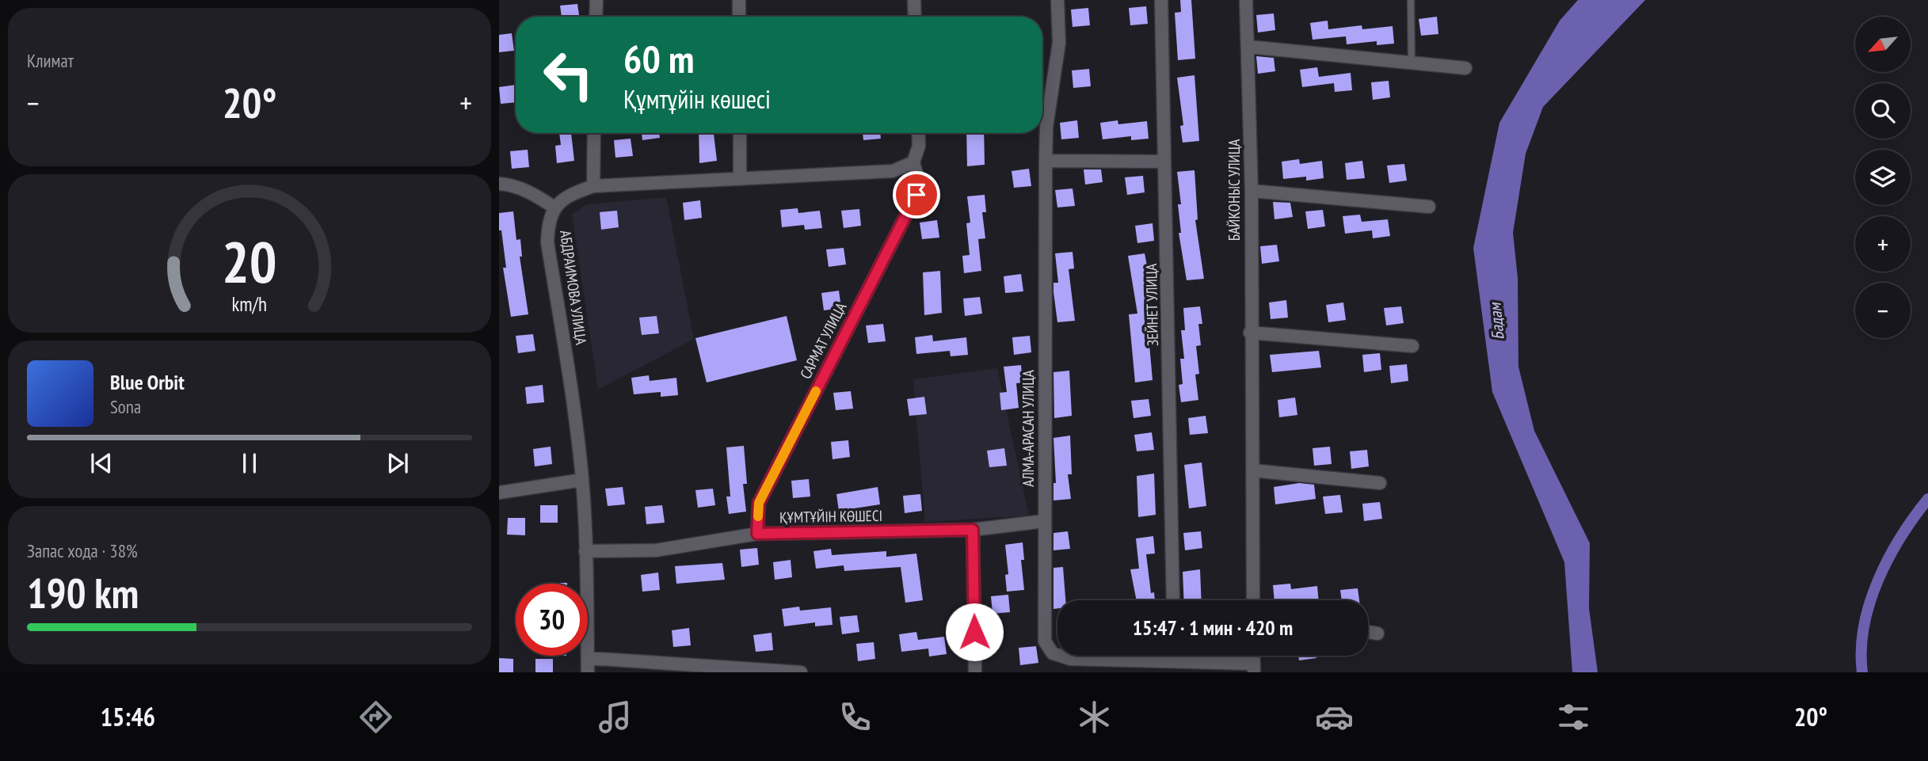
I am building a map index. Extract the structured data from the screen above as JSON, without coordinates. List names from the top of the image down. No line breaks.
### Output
{"streets":{"street":["БАЙКОНЫС УЛИЦА","АБДРАИМОВА УЛИЦА","ЗЕЙНЕТ УЛИЦА","САРМАТ УЛИЦА","АЛМА-АРАСАН УЛИЦА","ҚҰМТҰЙIН КӨШЕСІ"]},"crossings":[["АБДРАИМОВА УЛИЦА","ҚҰМТҰЙIН КӨШЕСІ"],["САРМАТ УЛИЦА","ҚҰМТҰЙIН КӨШЕСІ"],["АЛМА-АРАСАН УЛИЦА","ҚҰМТҰЙIН КӨШЕСІ"]],"water":["Бадам"],"north":"bottom left","page":{"tile":["Климат",["Запас хода · 38%","190 km"]],"map_buttons":["+","−"],"turn":["60 m","Құмтұйiн көшесі"],"heat":["−","20°","+"],"song":["Blue Orbit","Sona"],"limit":"30","trip":"15:47 · 1 мин · 420 m","tabs":["15:46","20°"],"gauge":["20","km/h"]}}
